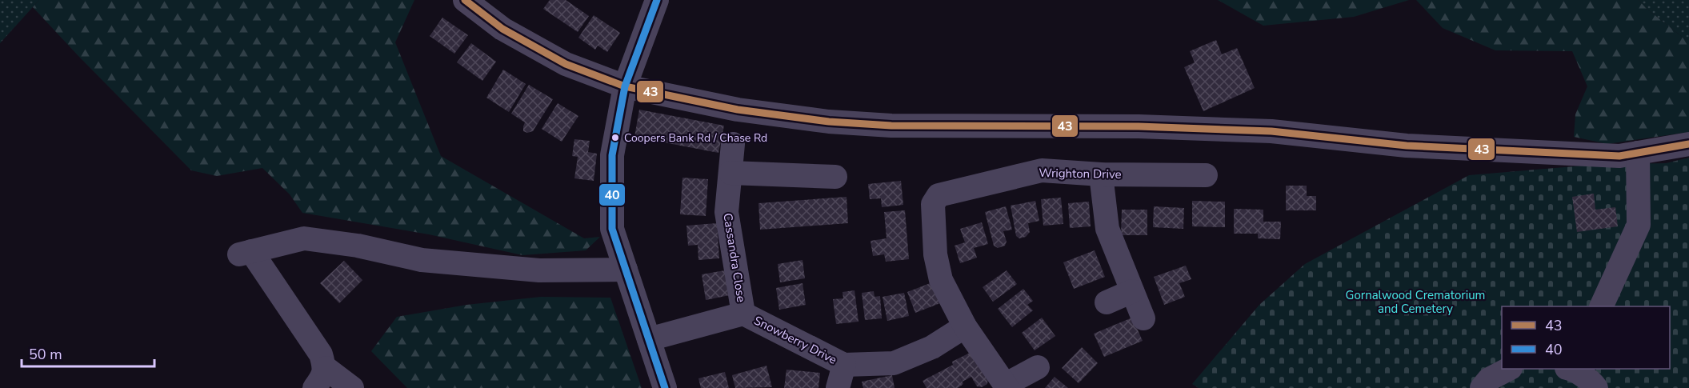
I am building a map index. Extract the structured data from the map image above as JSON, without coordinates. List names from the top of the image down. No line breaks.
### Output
{"streets":{"street":["Wrighton Drive","Cassandra Close","Snowberry Drive"]},"crossings":[["Wrighton Drive","Snowberry Drive"],["Cassandra Close","Snowberry Drive"]],"parks":["Gornalwood Crematorium and Cemetery"],"places":["Coopers Bank Rd / Chase Rd"],"lines":["transit line 43","transit line 40"],"legend":["43","40"],"scale_bar":"50 m"}
